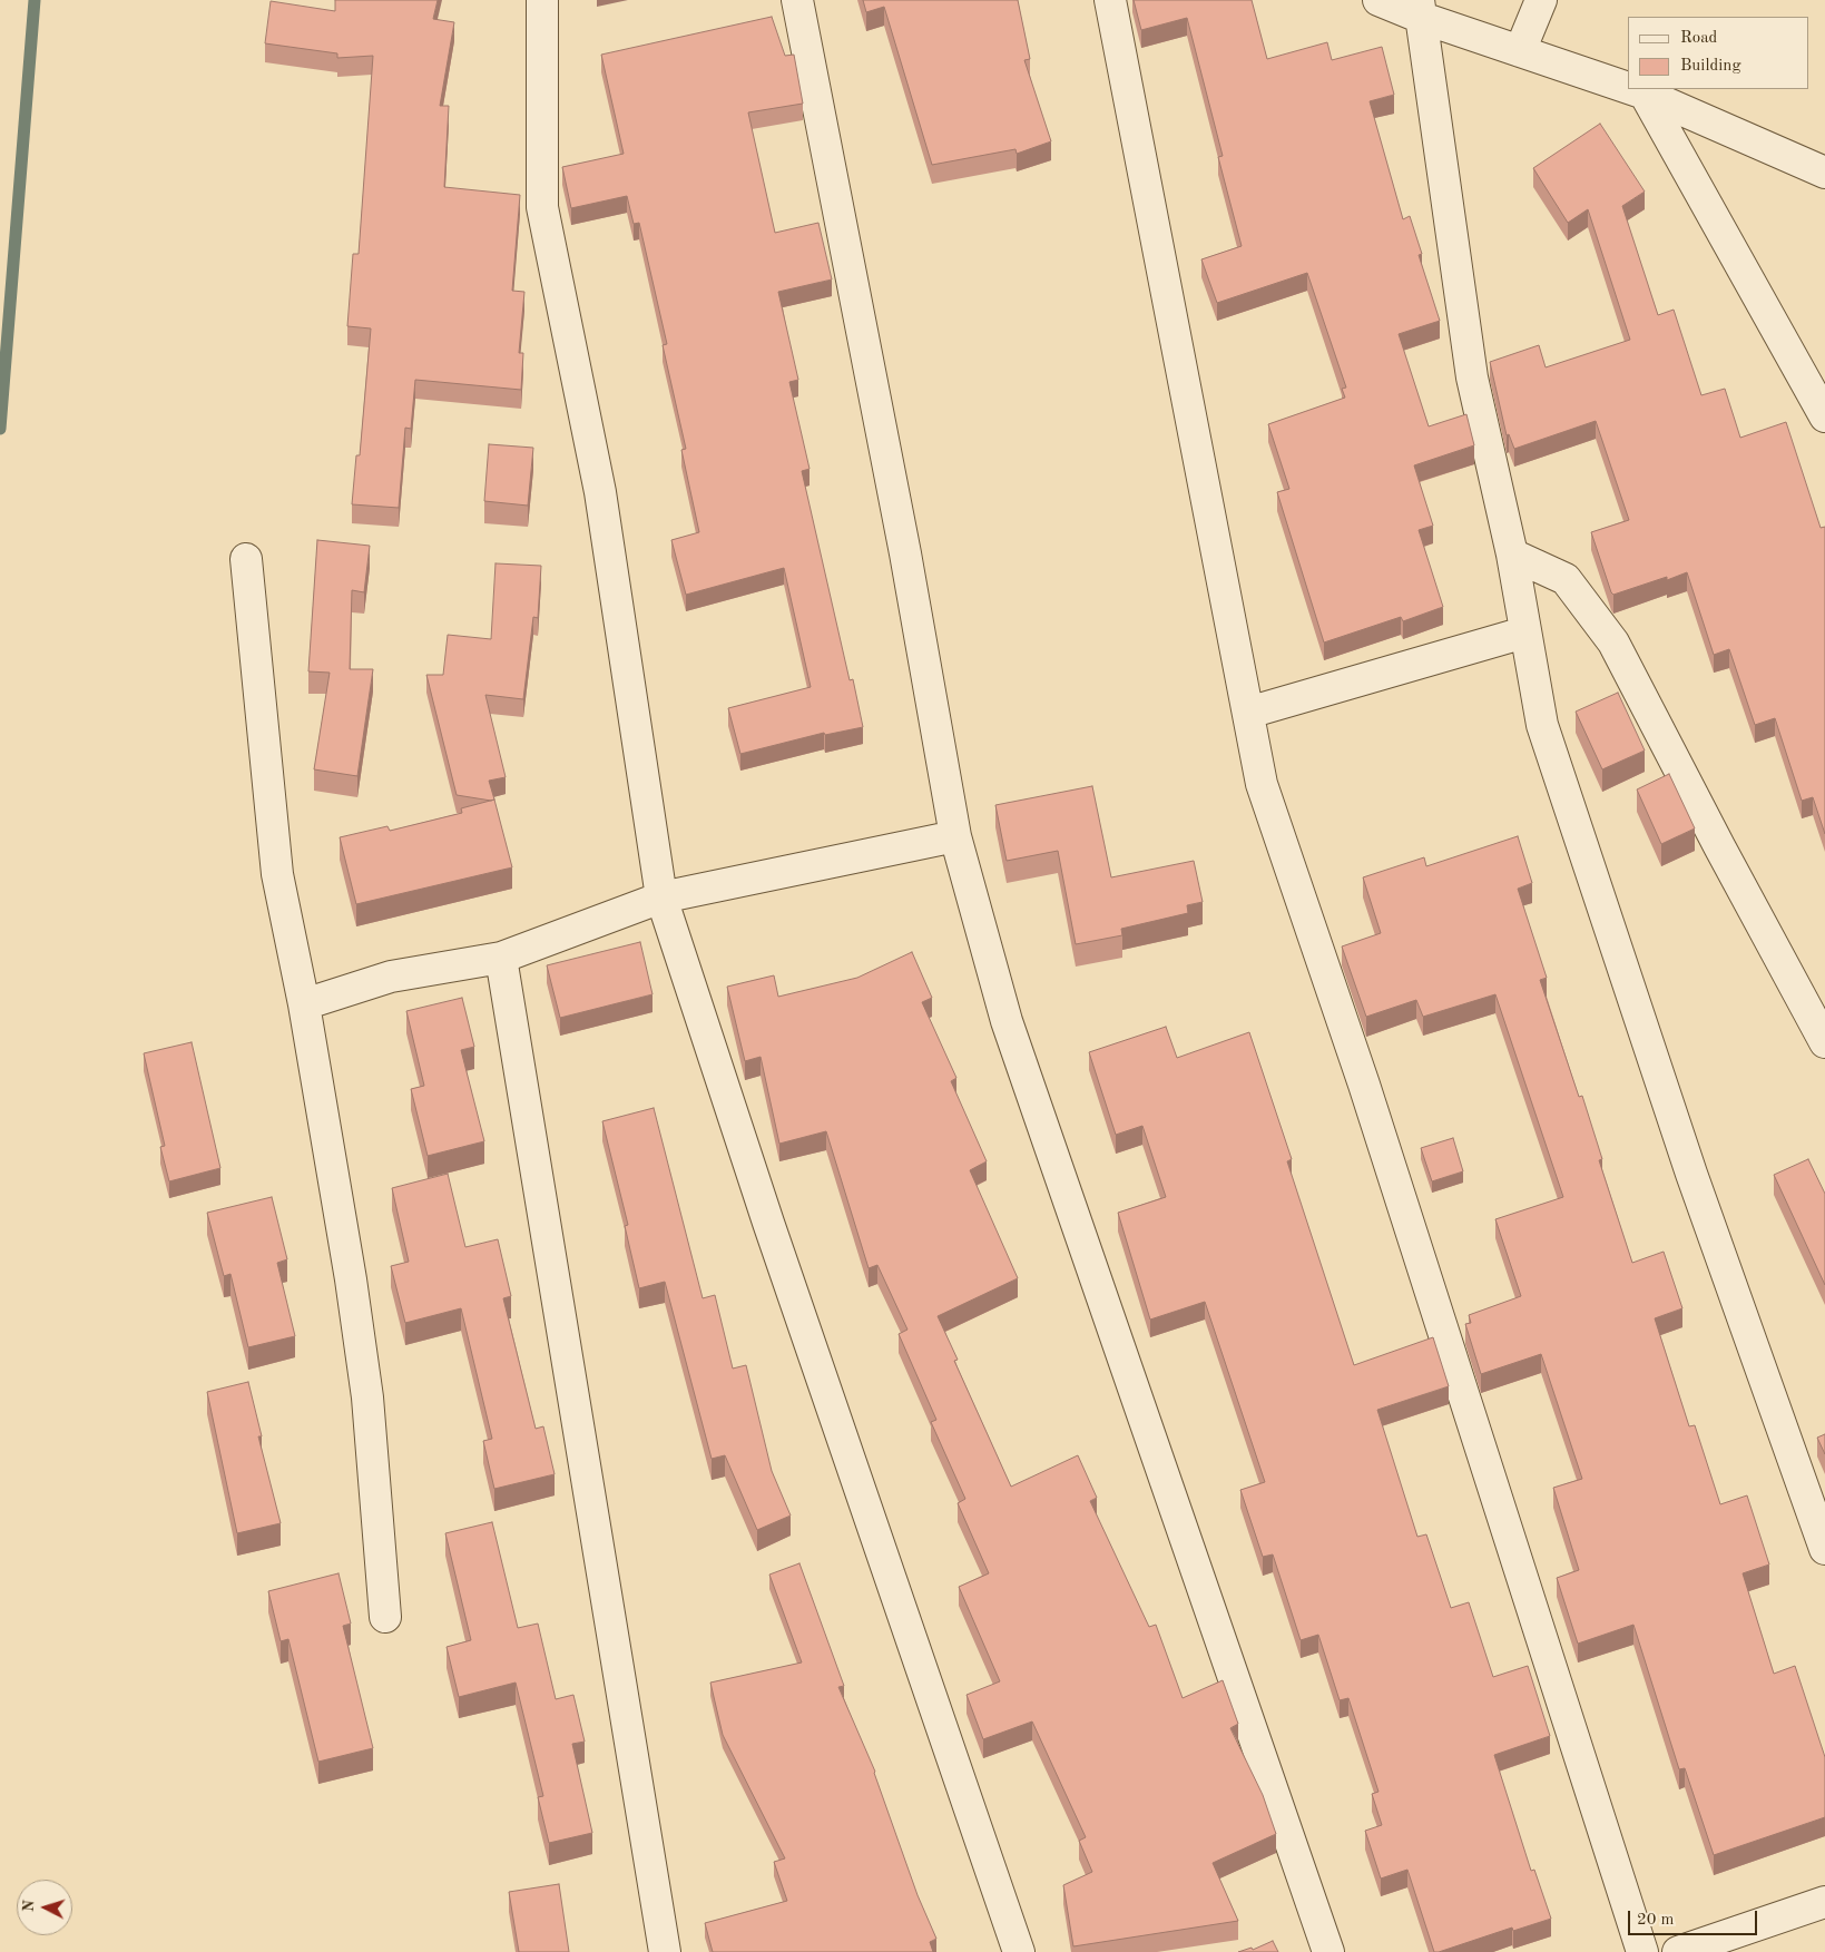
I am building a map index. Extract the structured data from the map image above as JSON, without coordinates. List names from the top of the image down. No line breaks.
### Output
{"legend":["Road","Building"],"scale_bar":"20 m","north":"left"}
